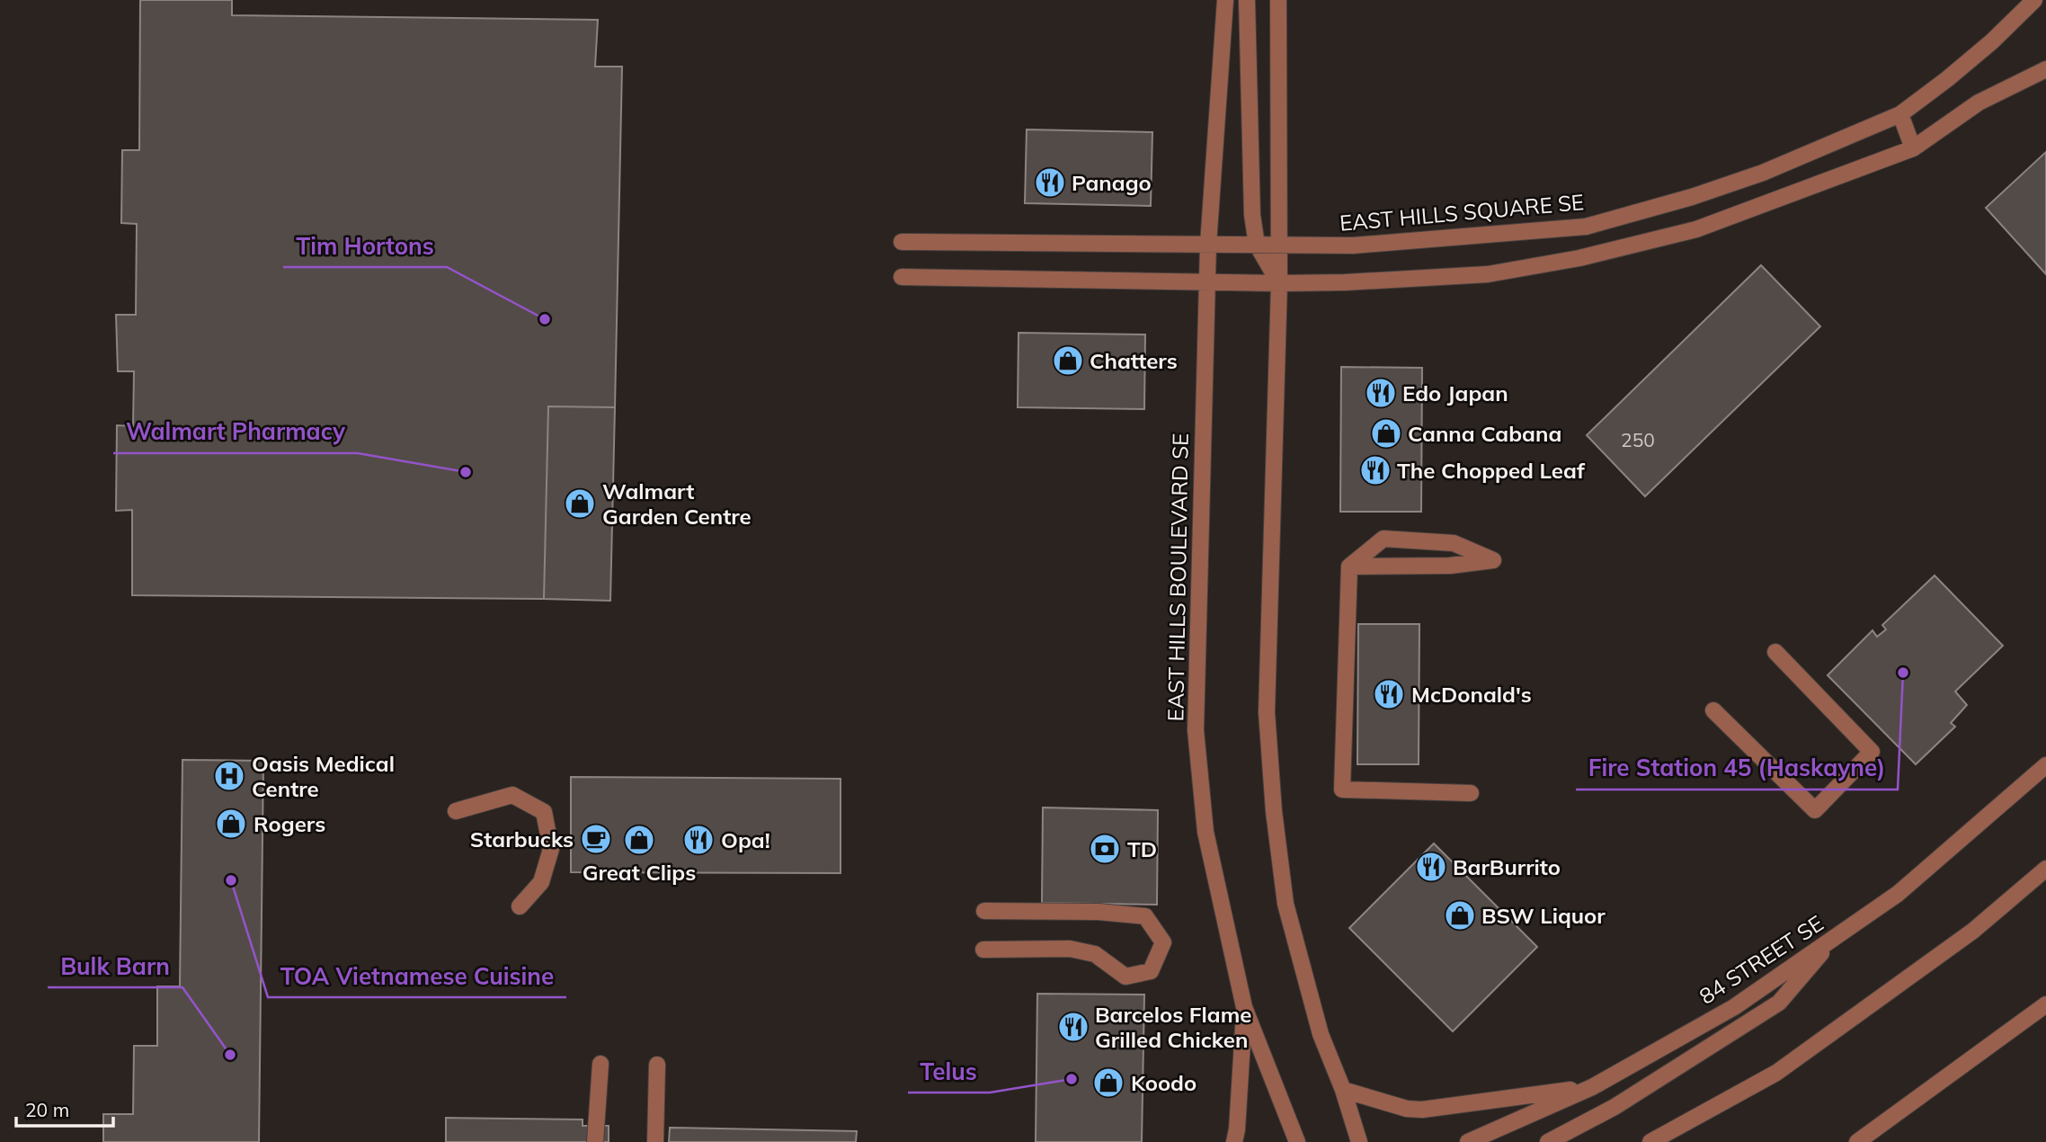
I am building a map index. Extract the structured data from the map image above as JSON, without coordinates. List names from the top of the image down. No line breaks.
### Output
{"streets":{"street":["EAST HILLS SQUARE SE","EAST HILLS BOULEVARD SE","84 STREET SE"]},"crossings":[["EAST HILLS SQUARE SE","EAST HILLS BOULEVARD SE"]],"places":{"restaurant":["Panago","Edo Japan","The Chopped Leaf","McDonald's","Opa!","BarBurrito","Barcelos Flame Grilled Chicken"],"other":["Tim Hortons","Walmart Pharmacy","Fire Station 45 (Haskayne)","TOA Vietnamese Cuisine","Bulk Barn","Telus"],"shop":["Chatters","Canna Cabana","Walmart Garden Centre","Rogers","Great Clips","BSW Liquor","Koodo"],"hospital":["Oasis Medical Centre"],"cafe":["Starbucks"],"bank":["TD"]},"house_numbers":["250"],"scale_bar":"20 m"}
